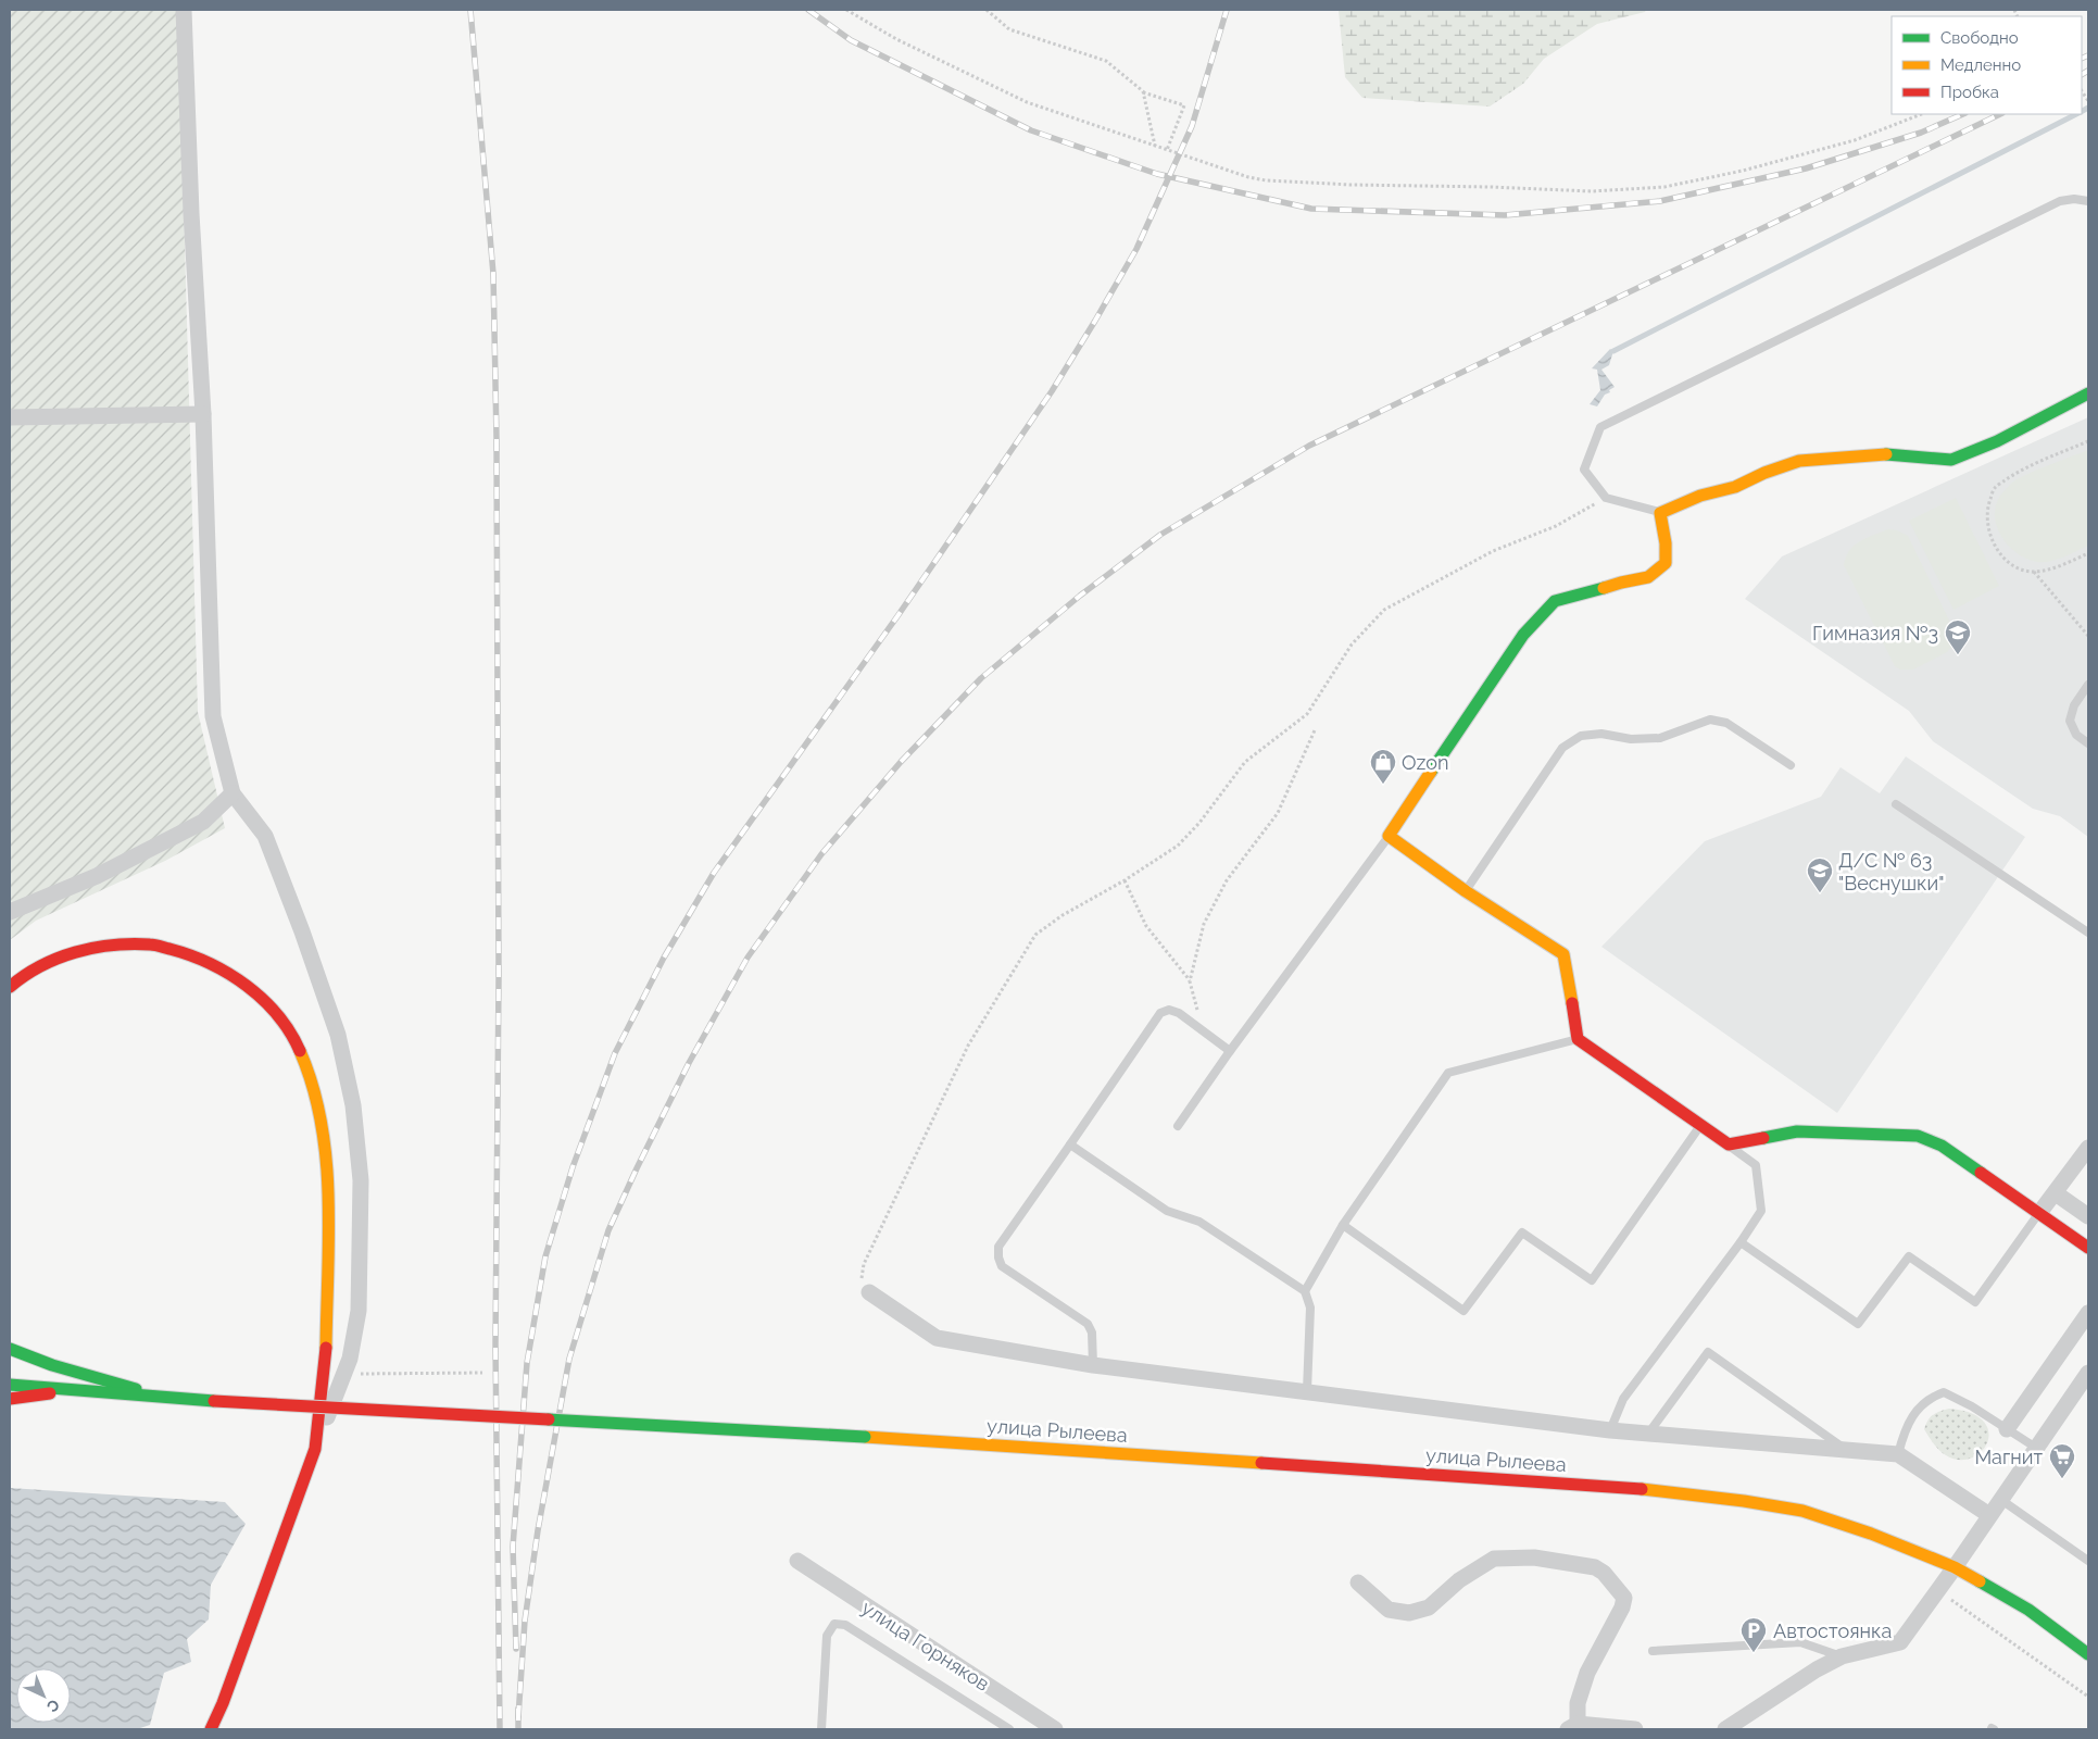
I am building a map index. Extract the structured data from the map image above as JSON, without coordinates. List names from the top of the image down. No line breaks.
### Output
{"streets":{"street":["улица Рылеева","улица Горняков"]},"places":{"school or university":["Гимназия №3","Д/С № 63 \"Веснушки\""],"shop":["Ozon"],"supermarket":["Магнит"],"parking":["Автостоянка"]},"legend":["Свободно","Медленно","Пробка"],"north":"bottom right"}
